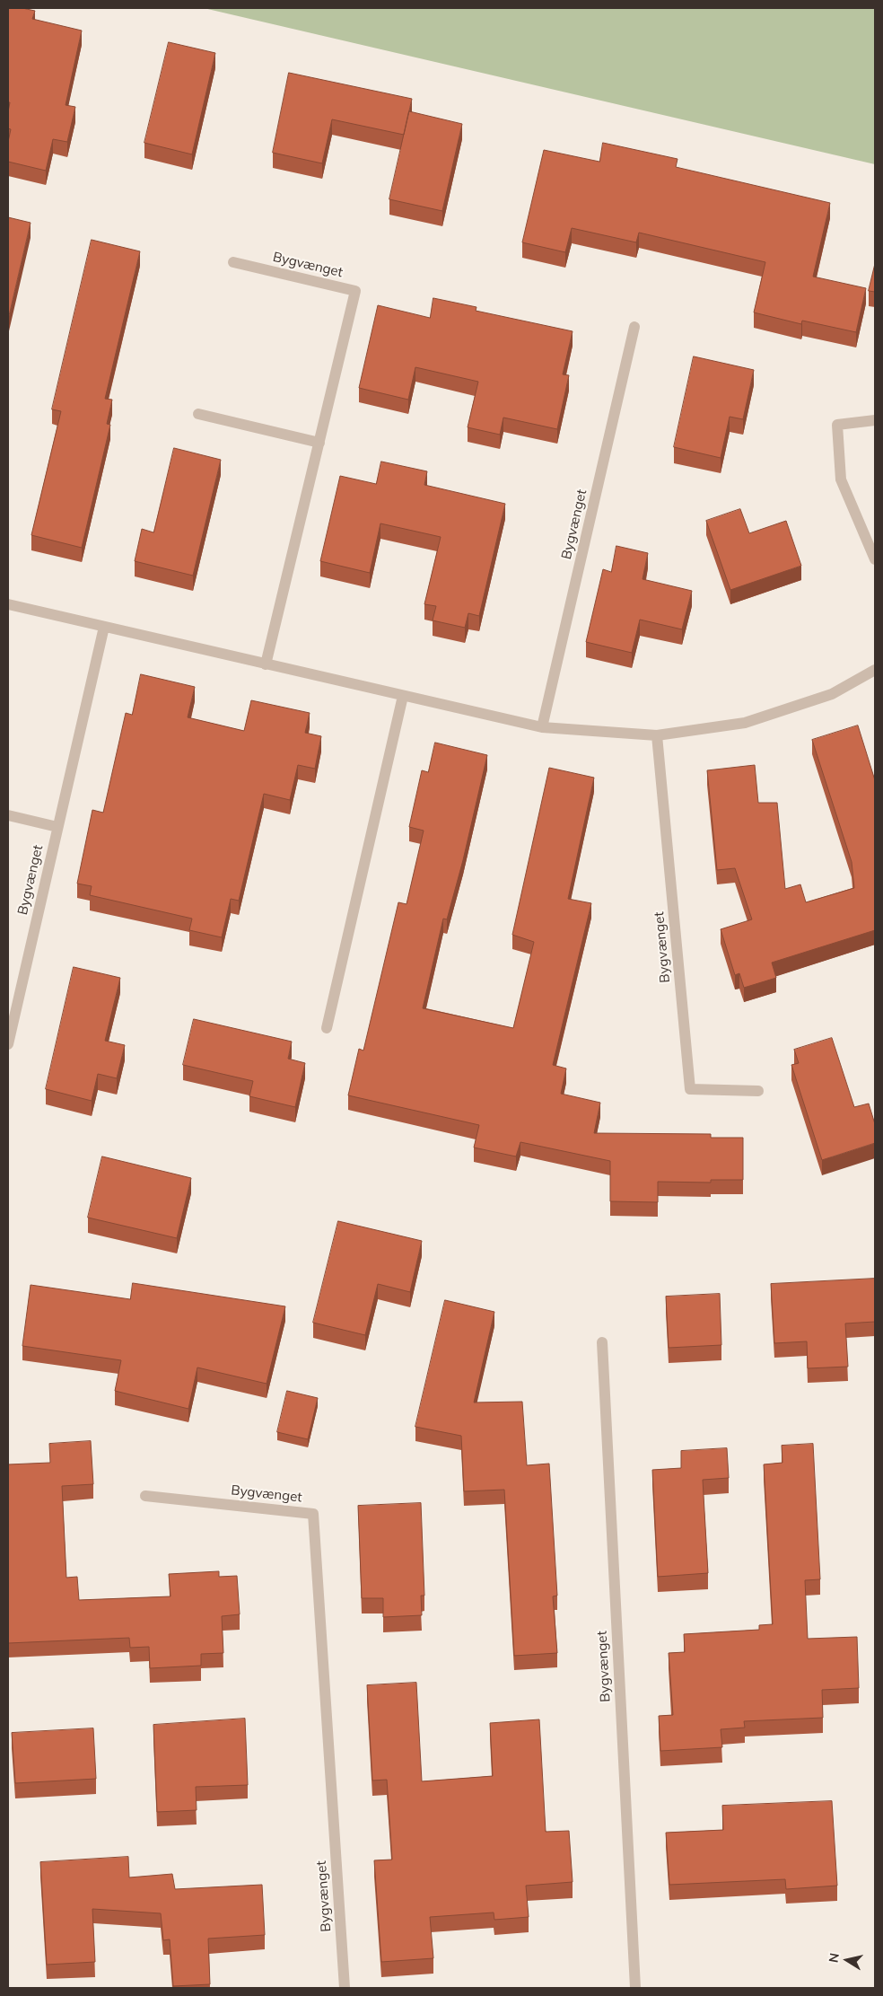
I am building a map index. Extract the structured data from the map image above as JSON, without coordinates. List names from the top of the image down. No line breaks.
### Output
{"streets":{"street":["Bygvænget"]},"north":"left"}
